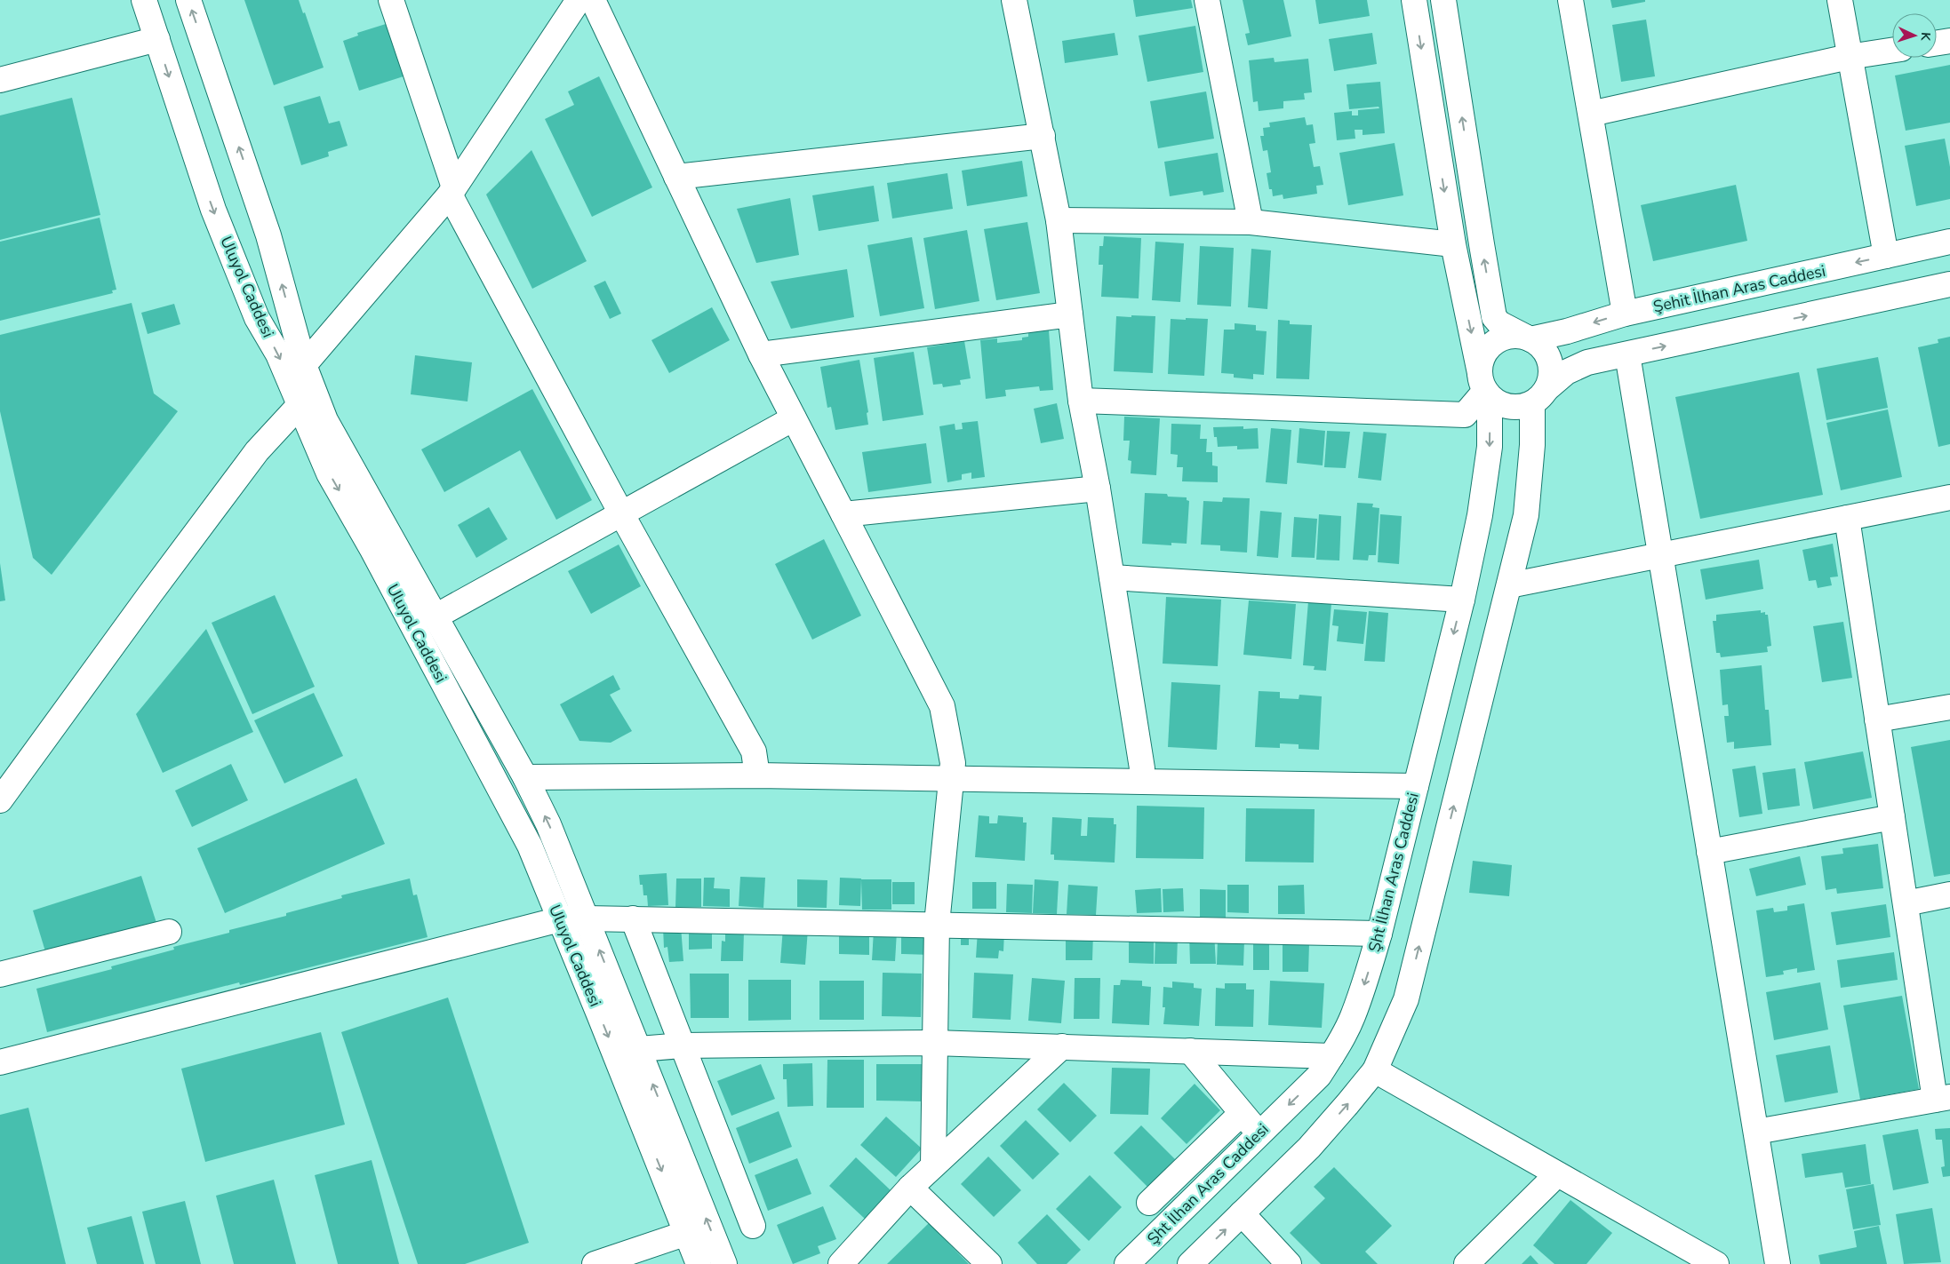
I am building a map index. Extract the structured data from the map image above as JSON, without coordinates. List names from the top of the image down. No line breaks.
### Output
{"streets":{"street":["Uluyol Caddesi","Şehit İlhan Aras Caddesi","Şht İlhan Aras Caddesi"]},"crossings":[["Şehit İlhan Aras Caddesi","Şht İlhan Aras Caddesi"]],"north":"right"}
